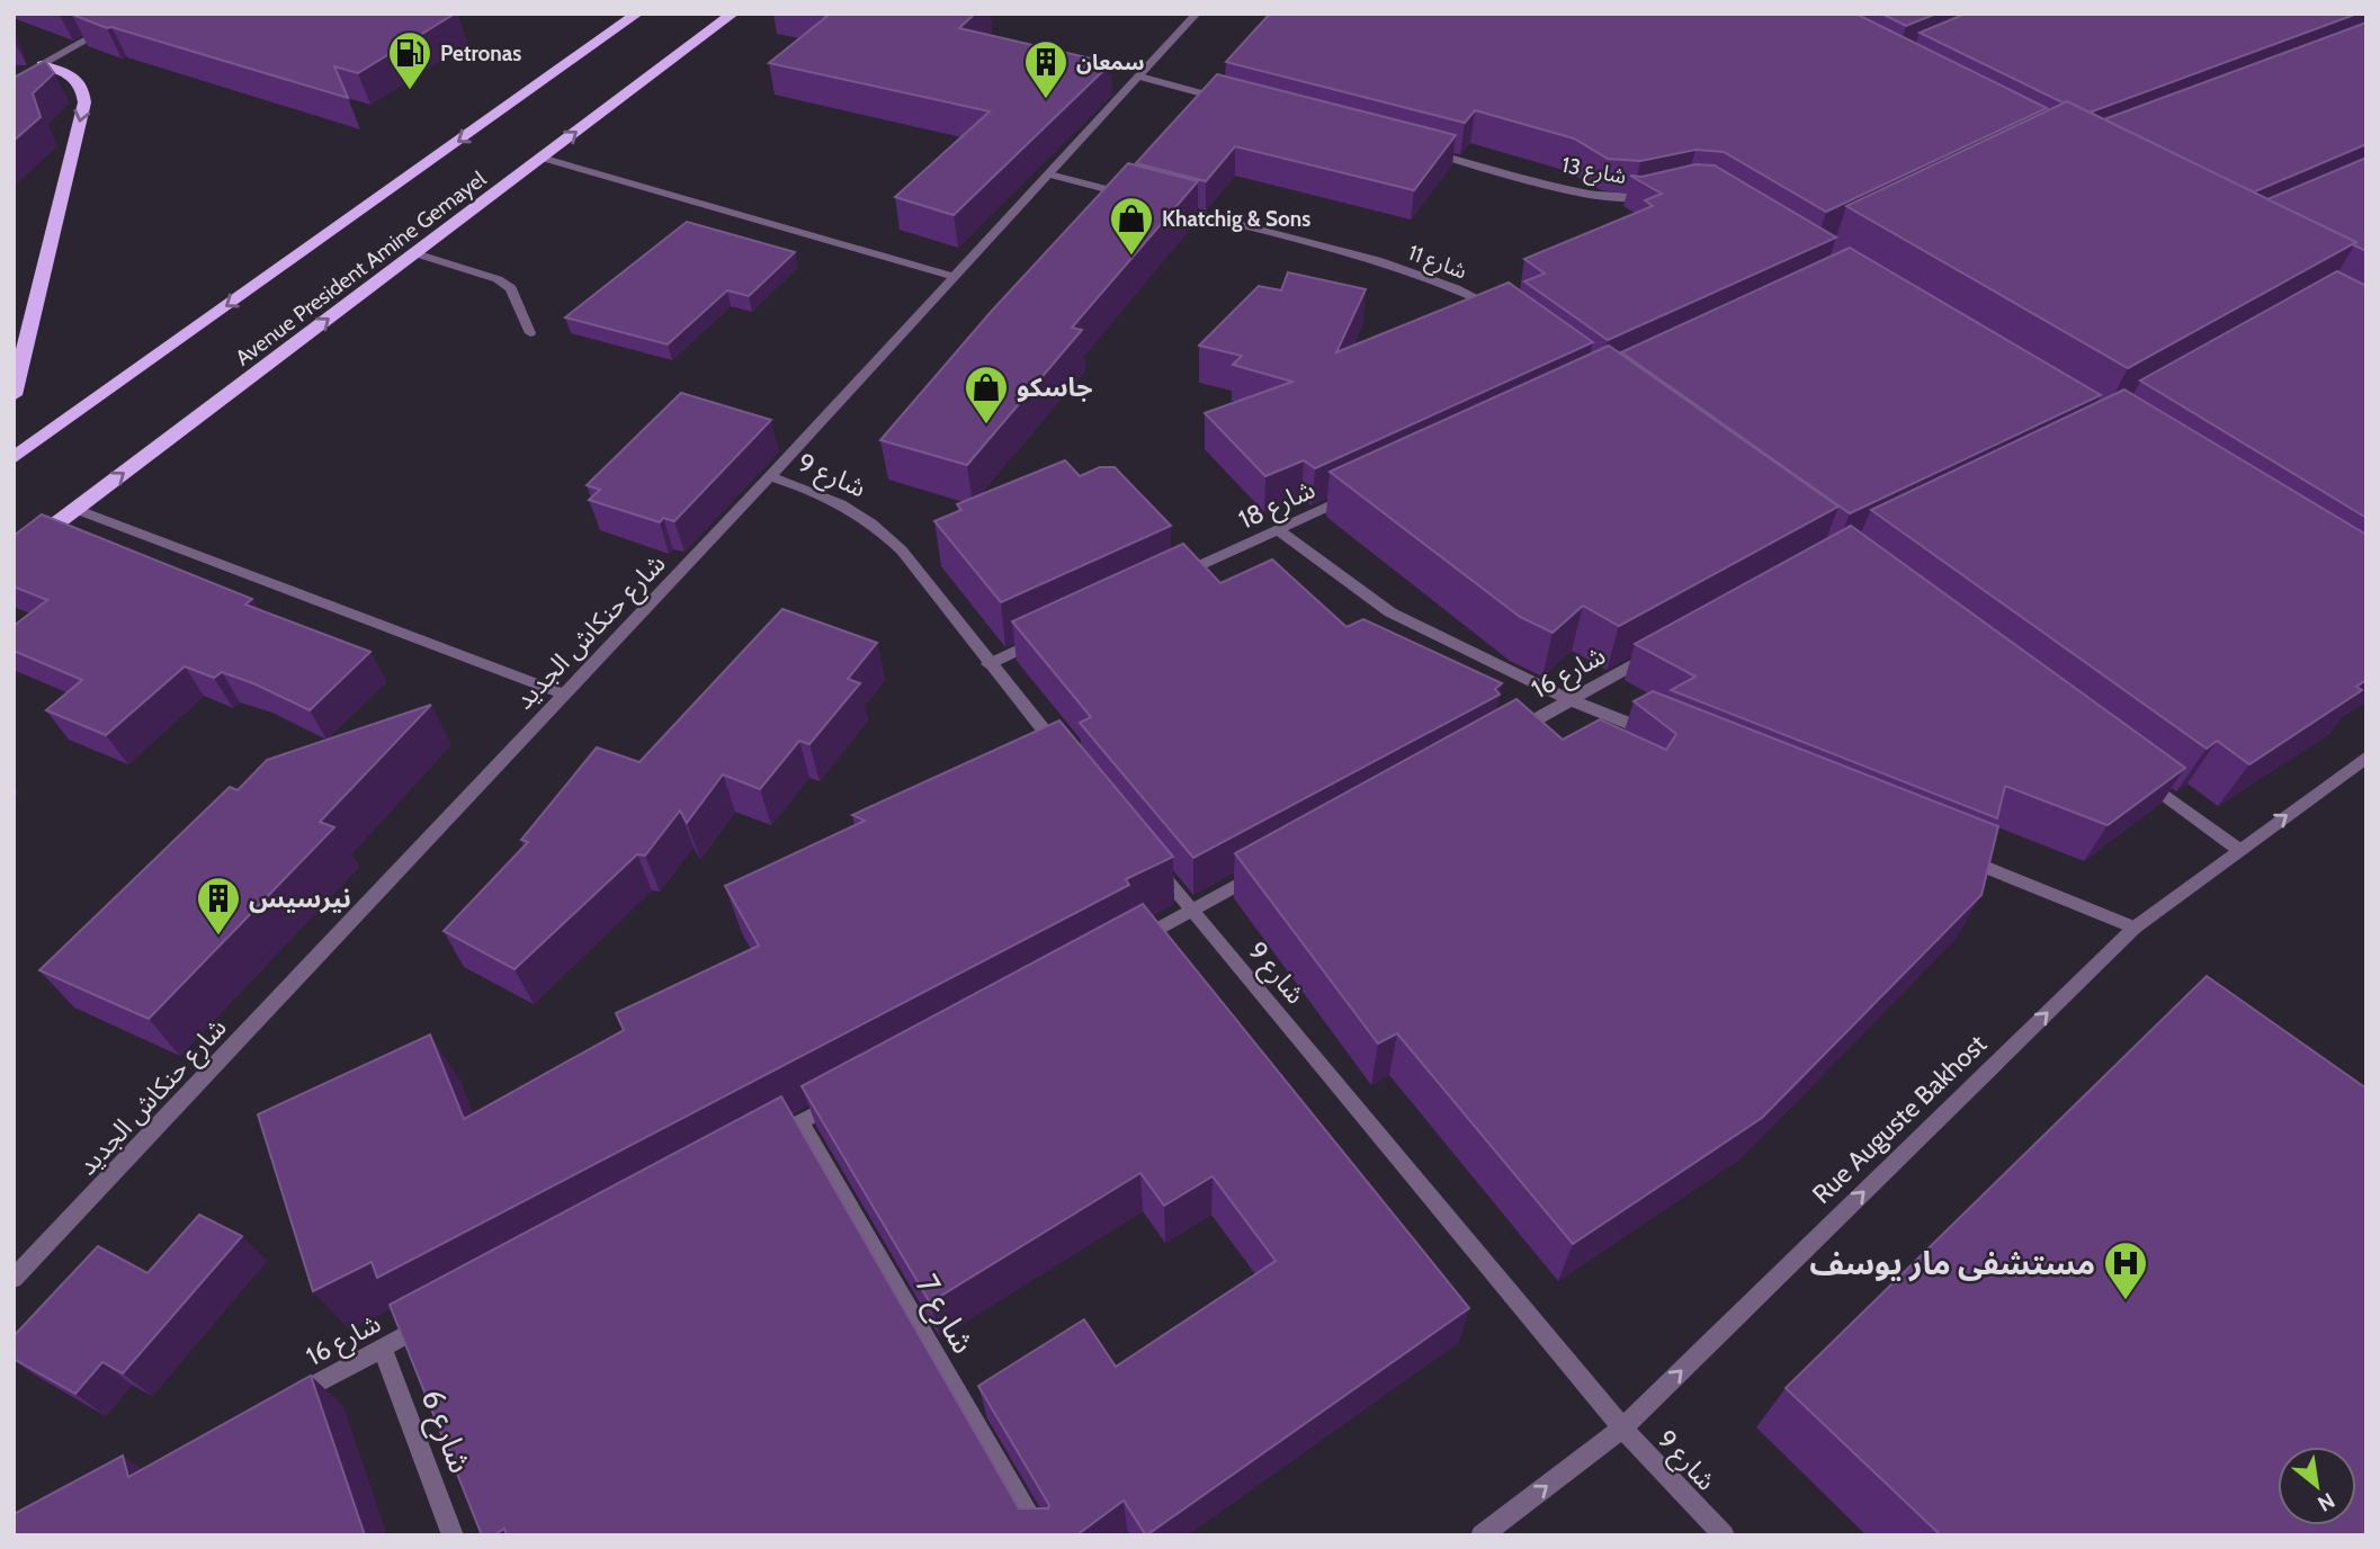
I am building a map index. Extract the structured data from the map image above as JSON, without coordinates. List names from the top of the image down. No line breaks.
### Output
{"streets":{"highway":["Avenue President Amine Gemayel"],"street":["شارع 13","شارع 11","شارع 9","شارع 18","شارع حنكاش الجديد","شارع 16","Rue Auguste Bakhost","شارع 7","شارع 6"]},"crossings":[["شارع 9","شارع حنكاش الجديد"],["شارع 9","Rue Auguste Bakhost"],["شارع 16","شارع 6"]],"one_way":["Rue Auguste Bakhost"],"places":{"fuel station":["Petronas"],"building":["سمعان","نيرسيس"],"shop":["Khatchig & Sons","جاسكو"],"hospital":["مستشفى مار يوسف"]},"north":"bottom right"}
